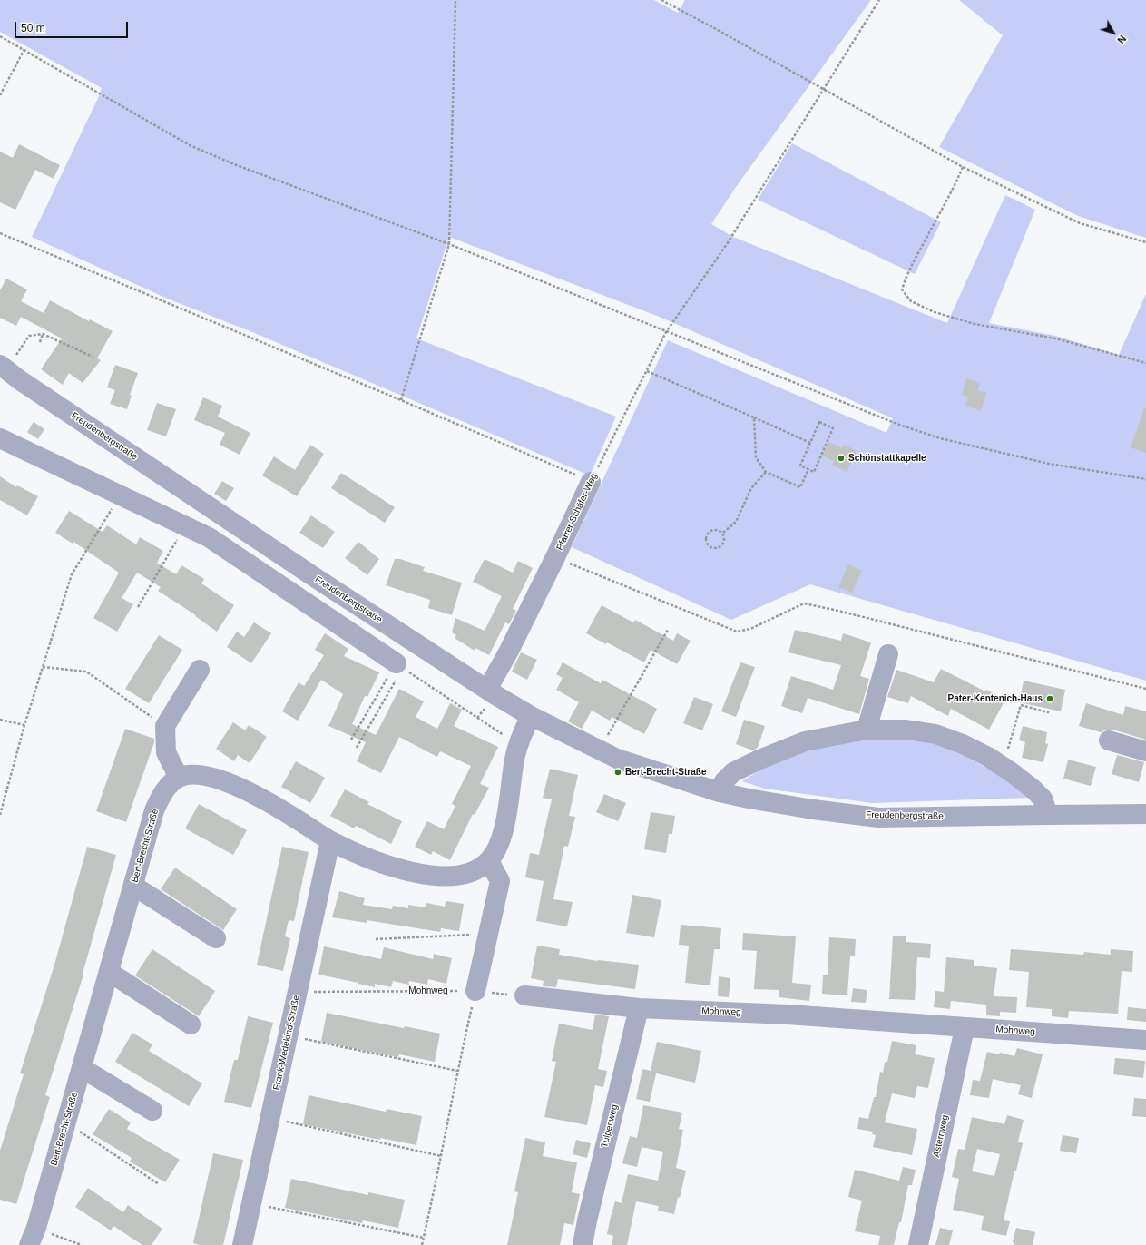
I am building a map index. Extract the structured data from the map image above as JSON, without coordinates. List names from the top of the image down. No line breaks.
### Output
{"streets":{"street":["Freudenbergstraße","Pfarrer-Schäfer-Weg","Bert-Brecht-Straße","Mohnweg","Frank-Wedekind-Straße","Tulpenweg","Asternweg"]},"crossings":[["Freudenbergstraße","Pfarrer-Schäfer-Weg"],["Mohnweg","Frank-Wedekind-Straße"],["Mohnweg","Tulpenweg"],["Mohnweg","Asternweg"]],"places":["Schönstattkapelle","Pater-Kentenich-Haus","Bert-Brecht-Straße"],"scale_bar":"50 m","north":"bottom right"}
